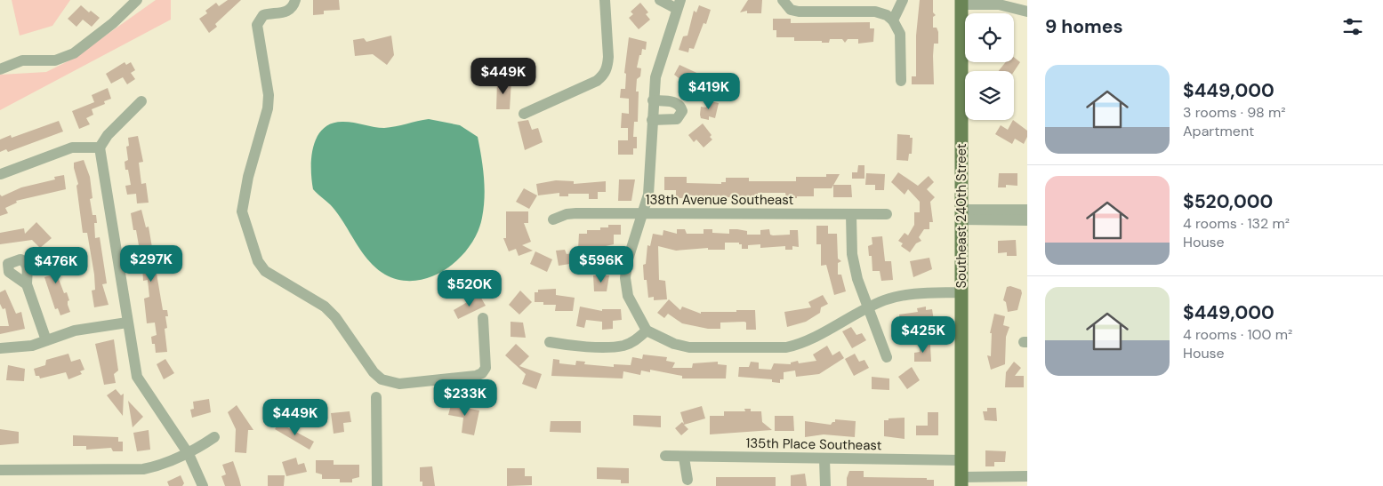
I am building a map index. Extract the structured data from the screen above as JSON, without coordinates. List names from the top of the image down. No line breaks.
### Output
{"streets":{"main road":["Southeast 240th Street"],"street":["138th Avenue Southeast","135th Place Southeast"]},"crossings":[["Southeast 240th Street","135th Place Southeast"]],"page":{"heading":"9 homes","list":[{"name":"$449,000","note":"3 rooms · 98 m² · Apartment"},{"name":"$520,000","note":"4 rooms · 132 m² · House"},{"name":"$449,000","note":"4 rooms · 100 m² · House"}],"price":["$449K","$419K","$297K","$596K","$476K","$520K","$425K","$233K","$449K"]}}
